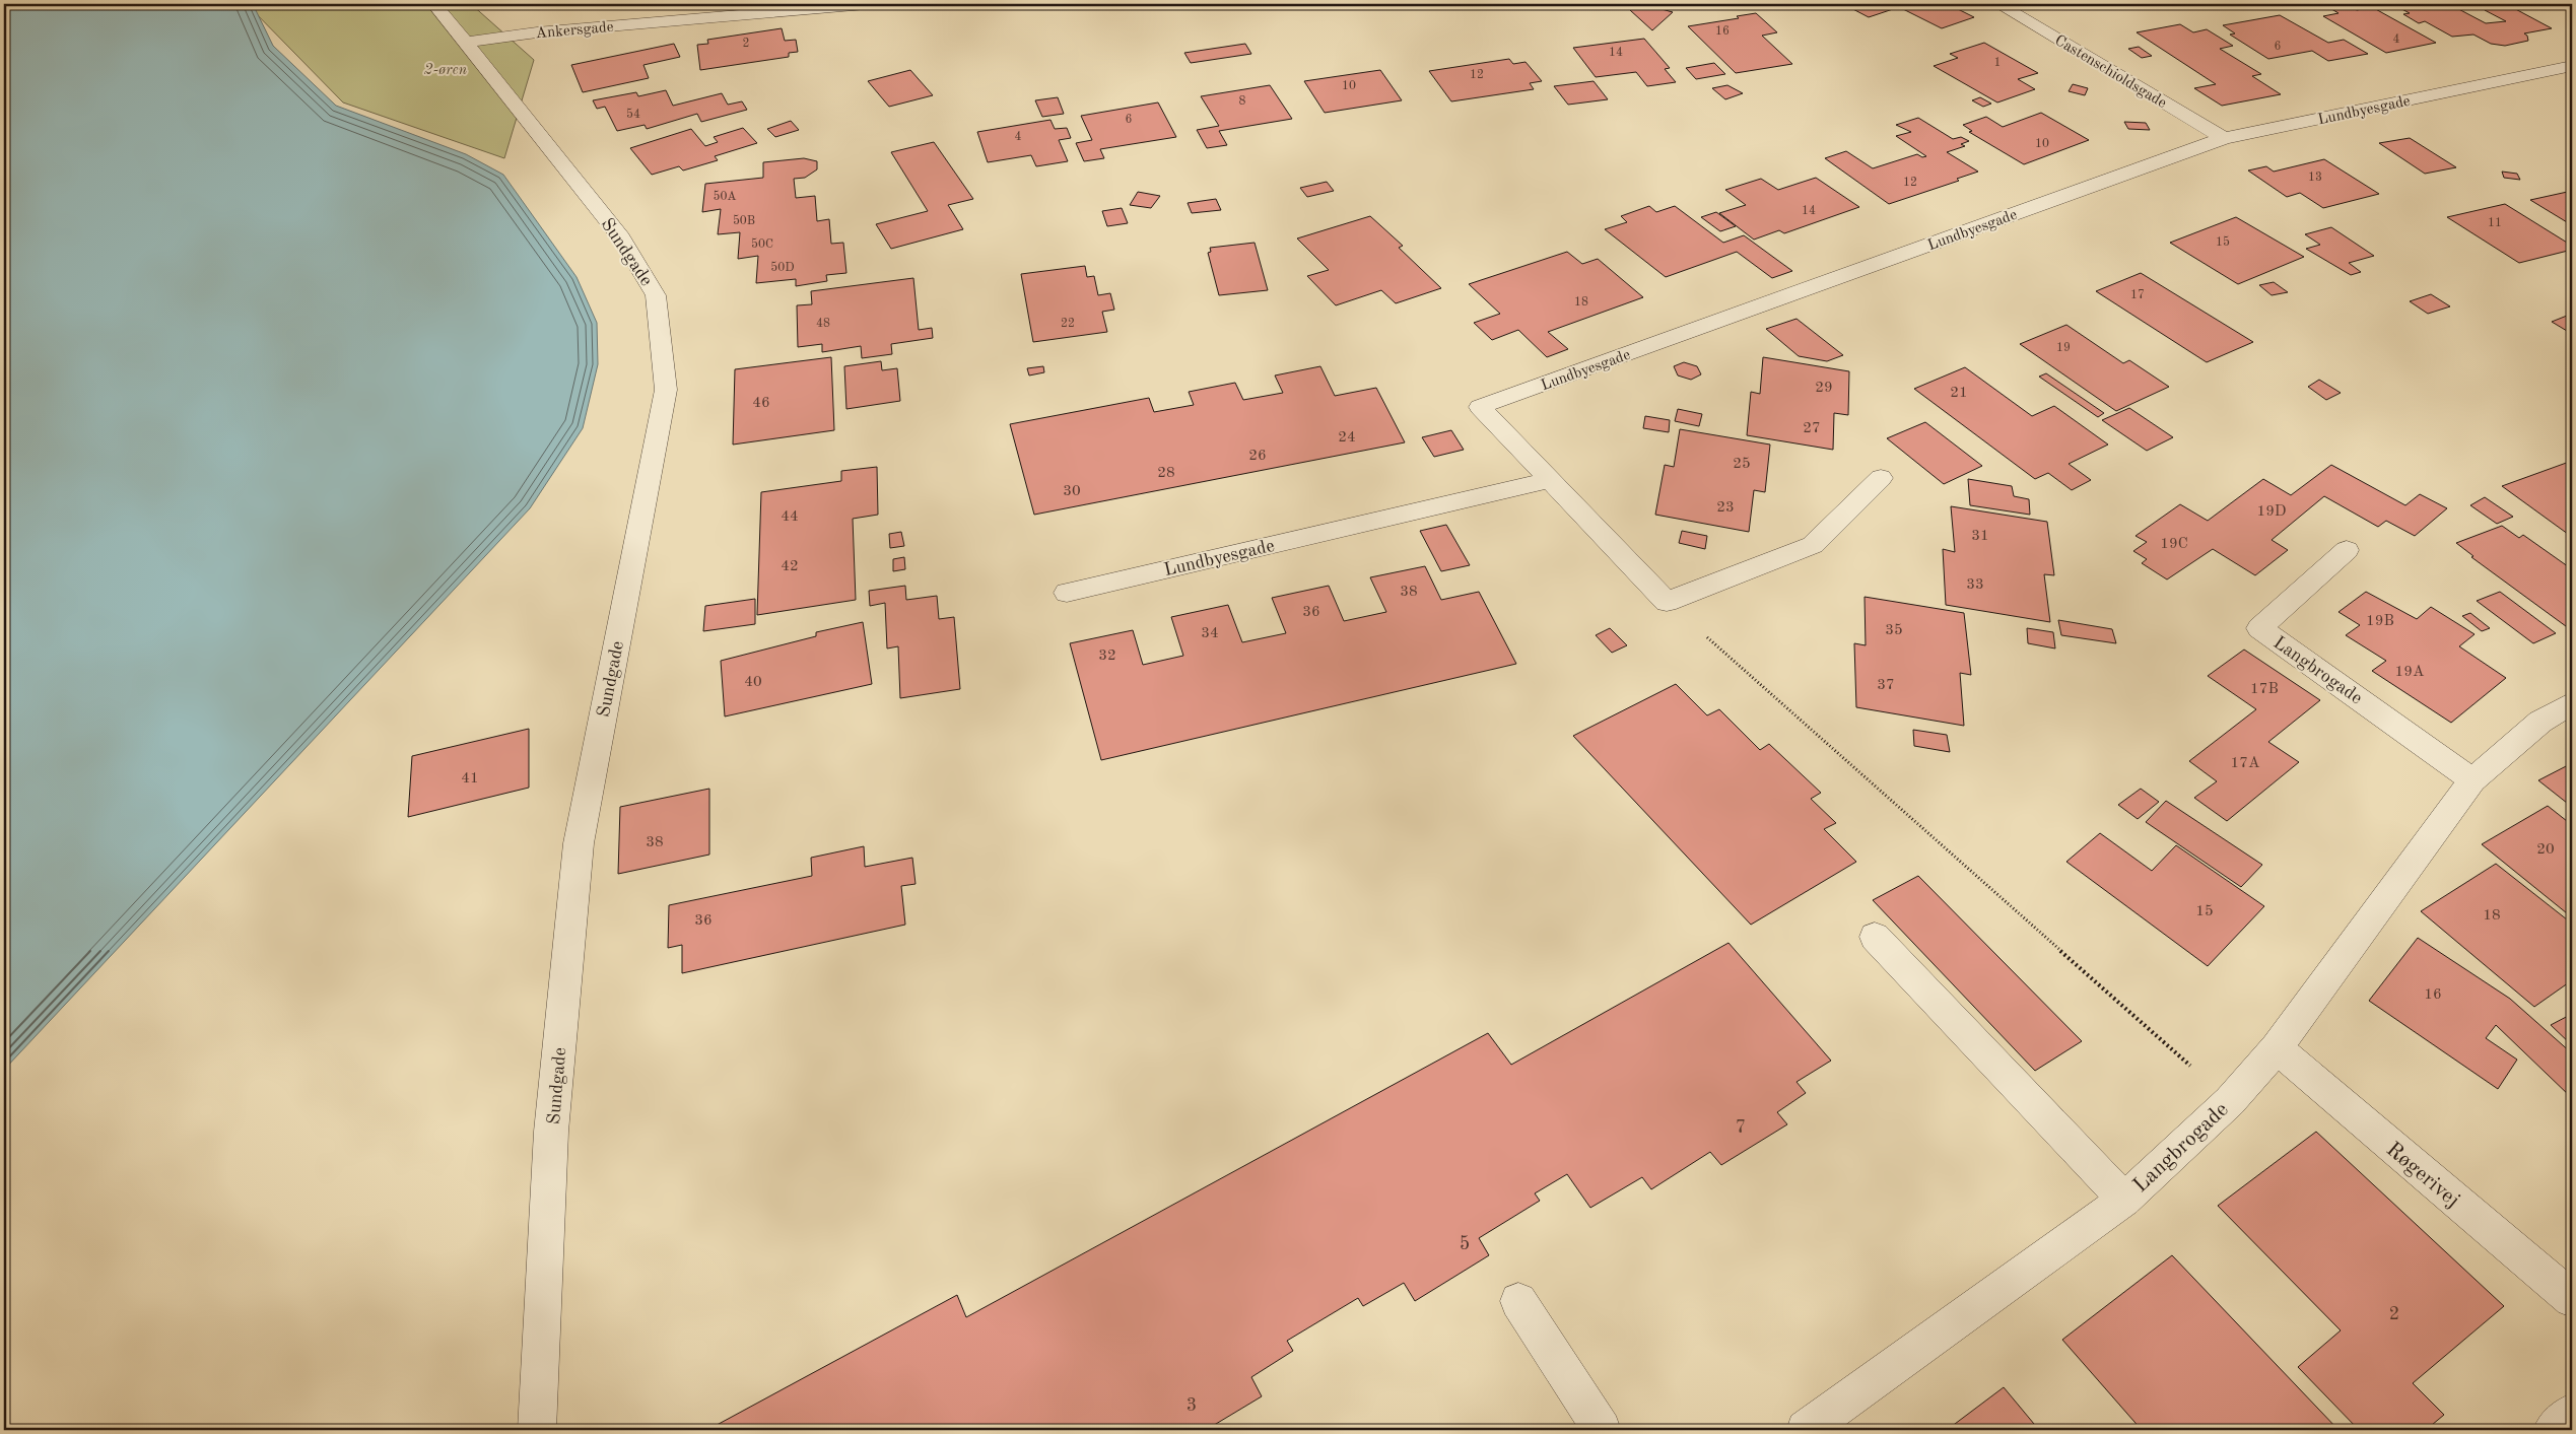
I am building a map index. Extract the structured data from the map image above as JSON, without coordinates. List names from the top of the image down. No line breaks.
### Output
{"streets":{"street":["Ankersgade","Castenschioldsgade","Lundbyesgade","Sundgade","Langbrogade","Røgerivej"]},"crossings":[["Ankersgade","Sundgade"],["Castenschioldsgade","Lundbyesgade"],["Langbrogade","Røgerivej"]],"parks":["2-øren"],"house_numbers":["16","4","2","6","14","1","12","10","8","54","6","4","10","13","12","50A","14","50B","11","15","50C","50D","17","18","48","22","19","29","21","46","27","24","26","25","28","30","23","19D","44","31","19C","42","33","38","36","19B","35","34","32","19A","40","37","17B","17A","41","38","20","15","18","36","16","7","5","2","3"]}
